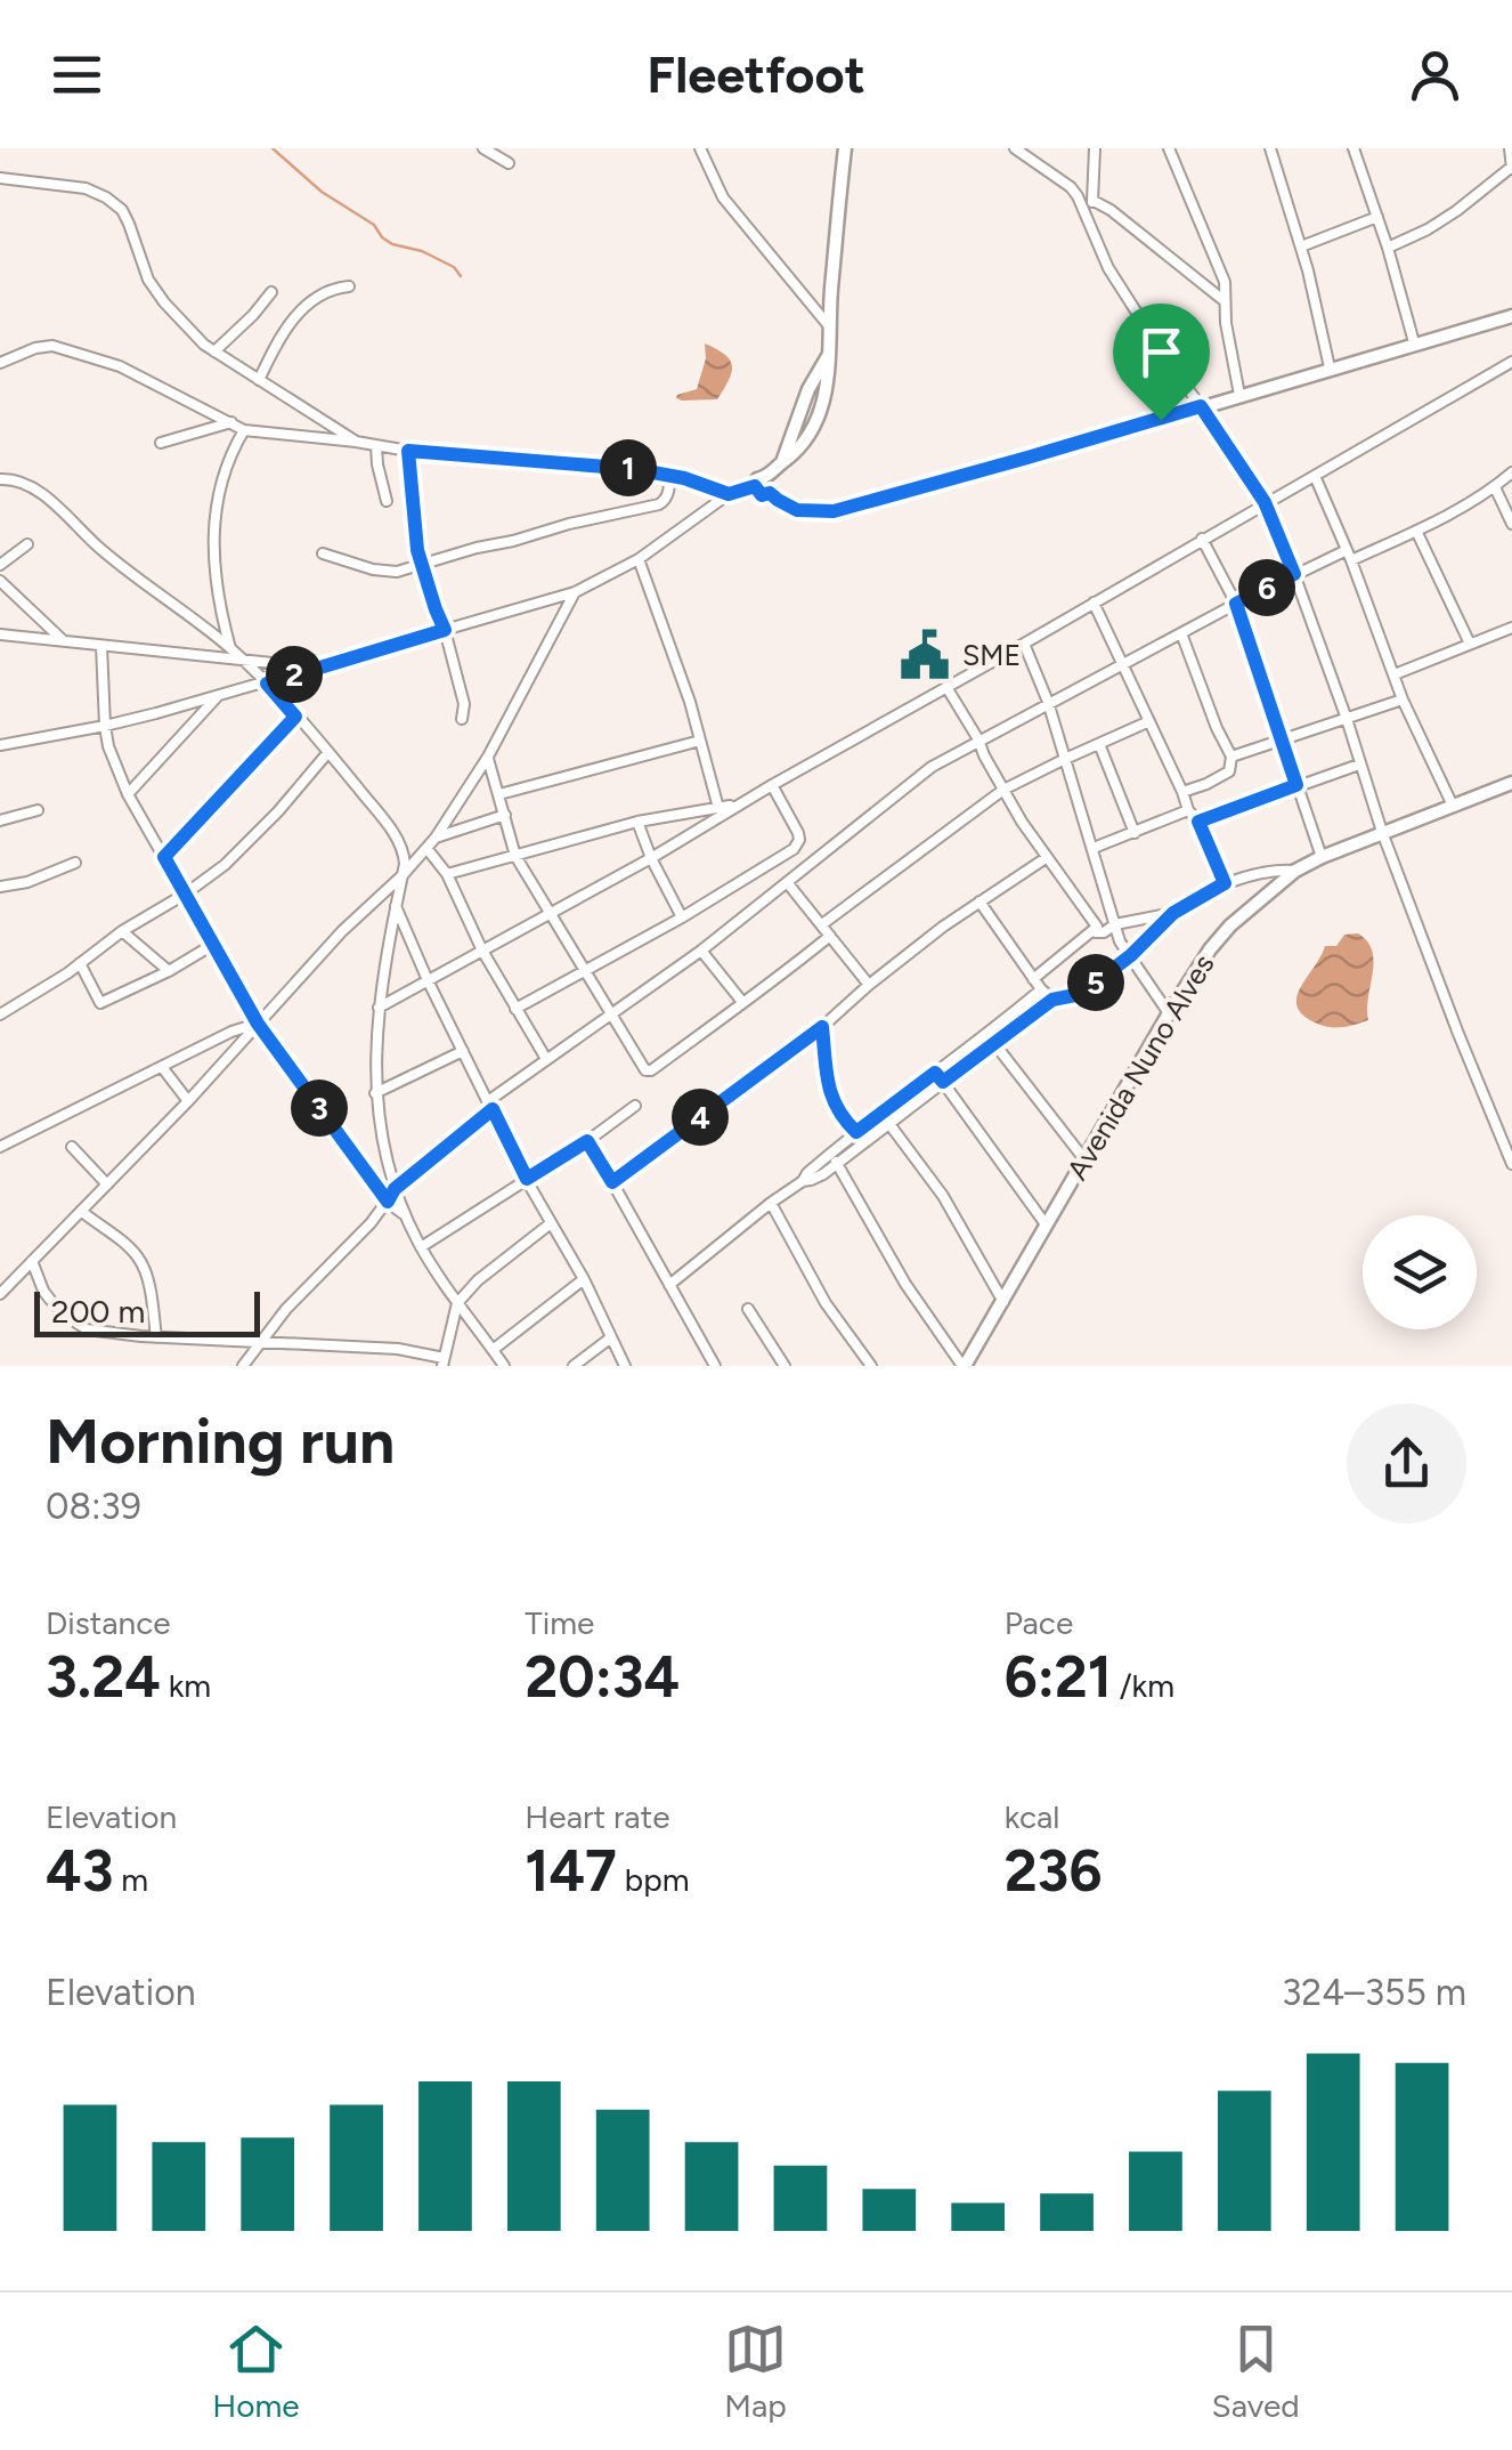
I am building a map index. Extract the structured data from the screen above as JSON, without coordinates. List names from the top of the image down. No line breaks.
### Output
{"streets":{"street":["Avenida Nuno Alves"]},"places":{"public building":["SME"]},"scale_bar":"200 m","page":{"header":"Fleetfoot","pins":["1","6","2","5","3","4"],"scale":"200 m","heading":["Morning run","08:39"],"stats":[["Distance","3.24 km"],["Time","20:34"],["Pace","6:21 /km"],["Elevation","43 m"],["Heart rate","147 bpm"],["kcal","236"]],"chart":["Elevation","324–355 m"],"tabs":["Home","Map","Saved"]}}
